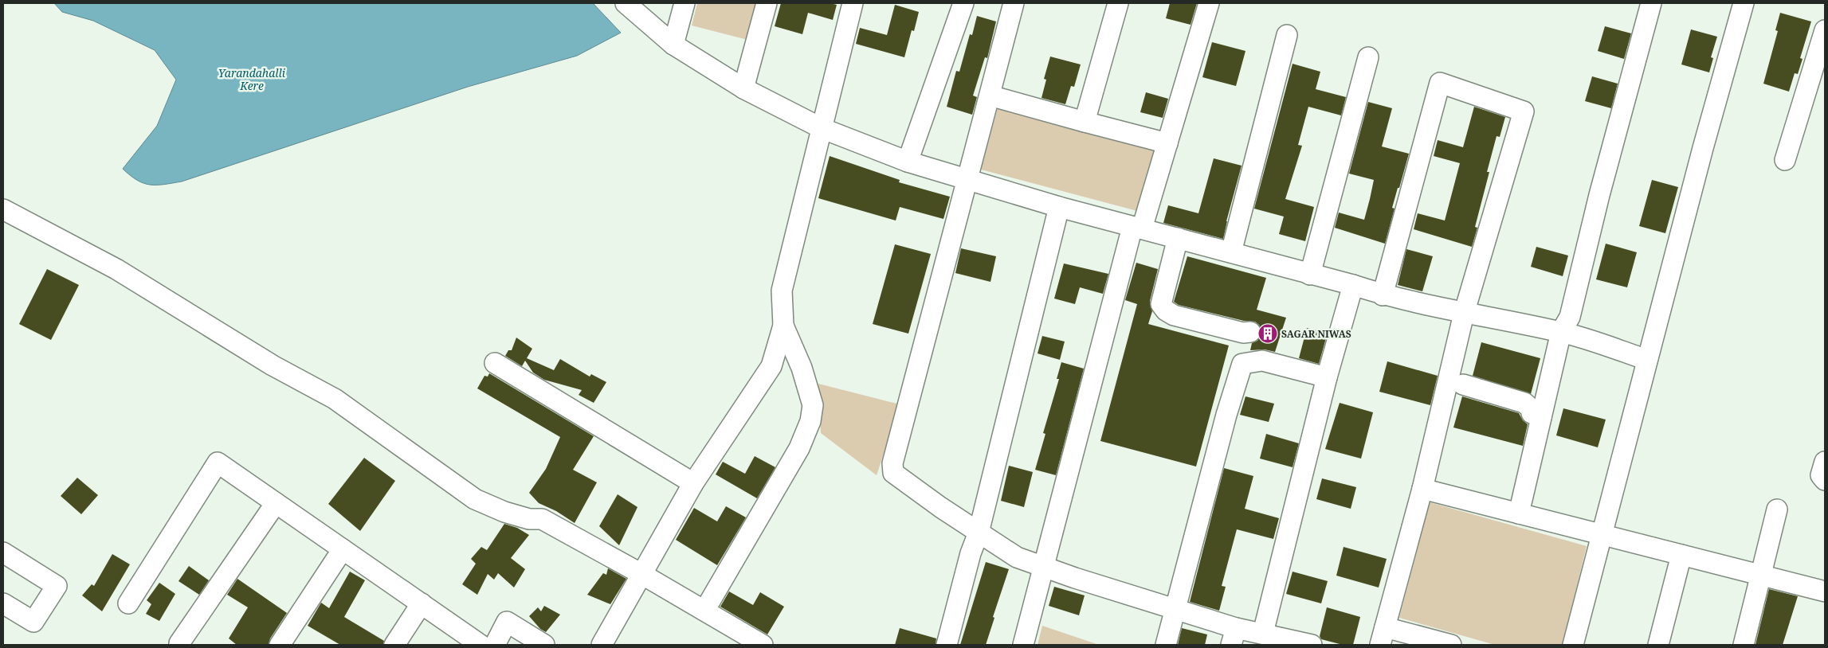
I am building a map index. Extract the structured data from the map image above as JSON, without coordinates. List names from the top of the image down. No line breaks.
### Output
{"water":["Yarandahalli Kere"],"places":{"building":["SAGAR NIWAS"]}}
